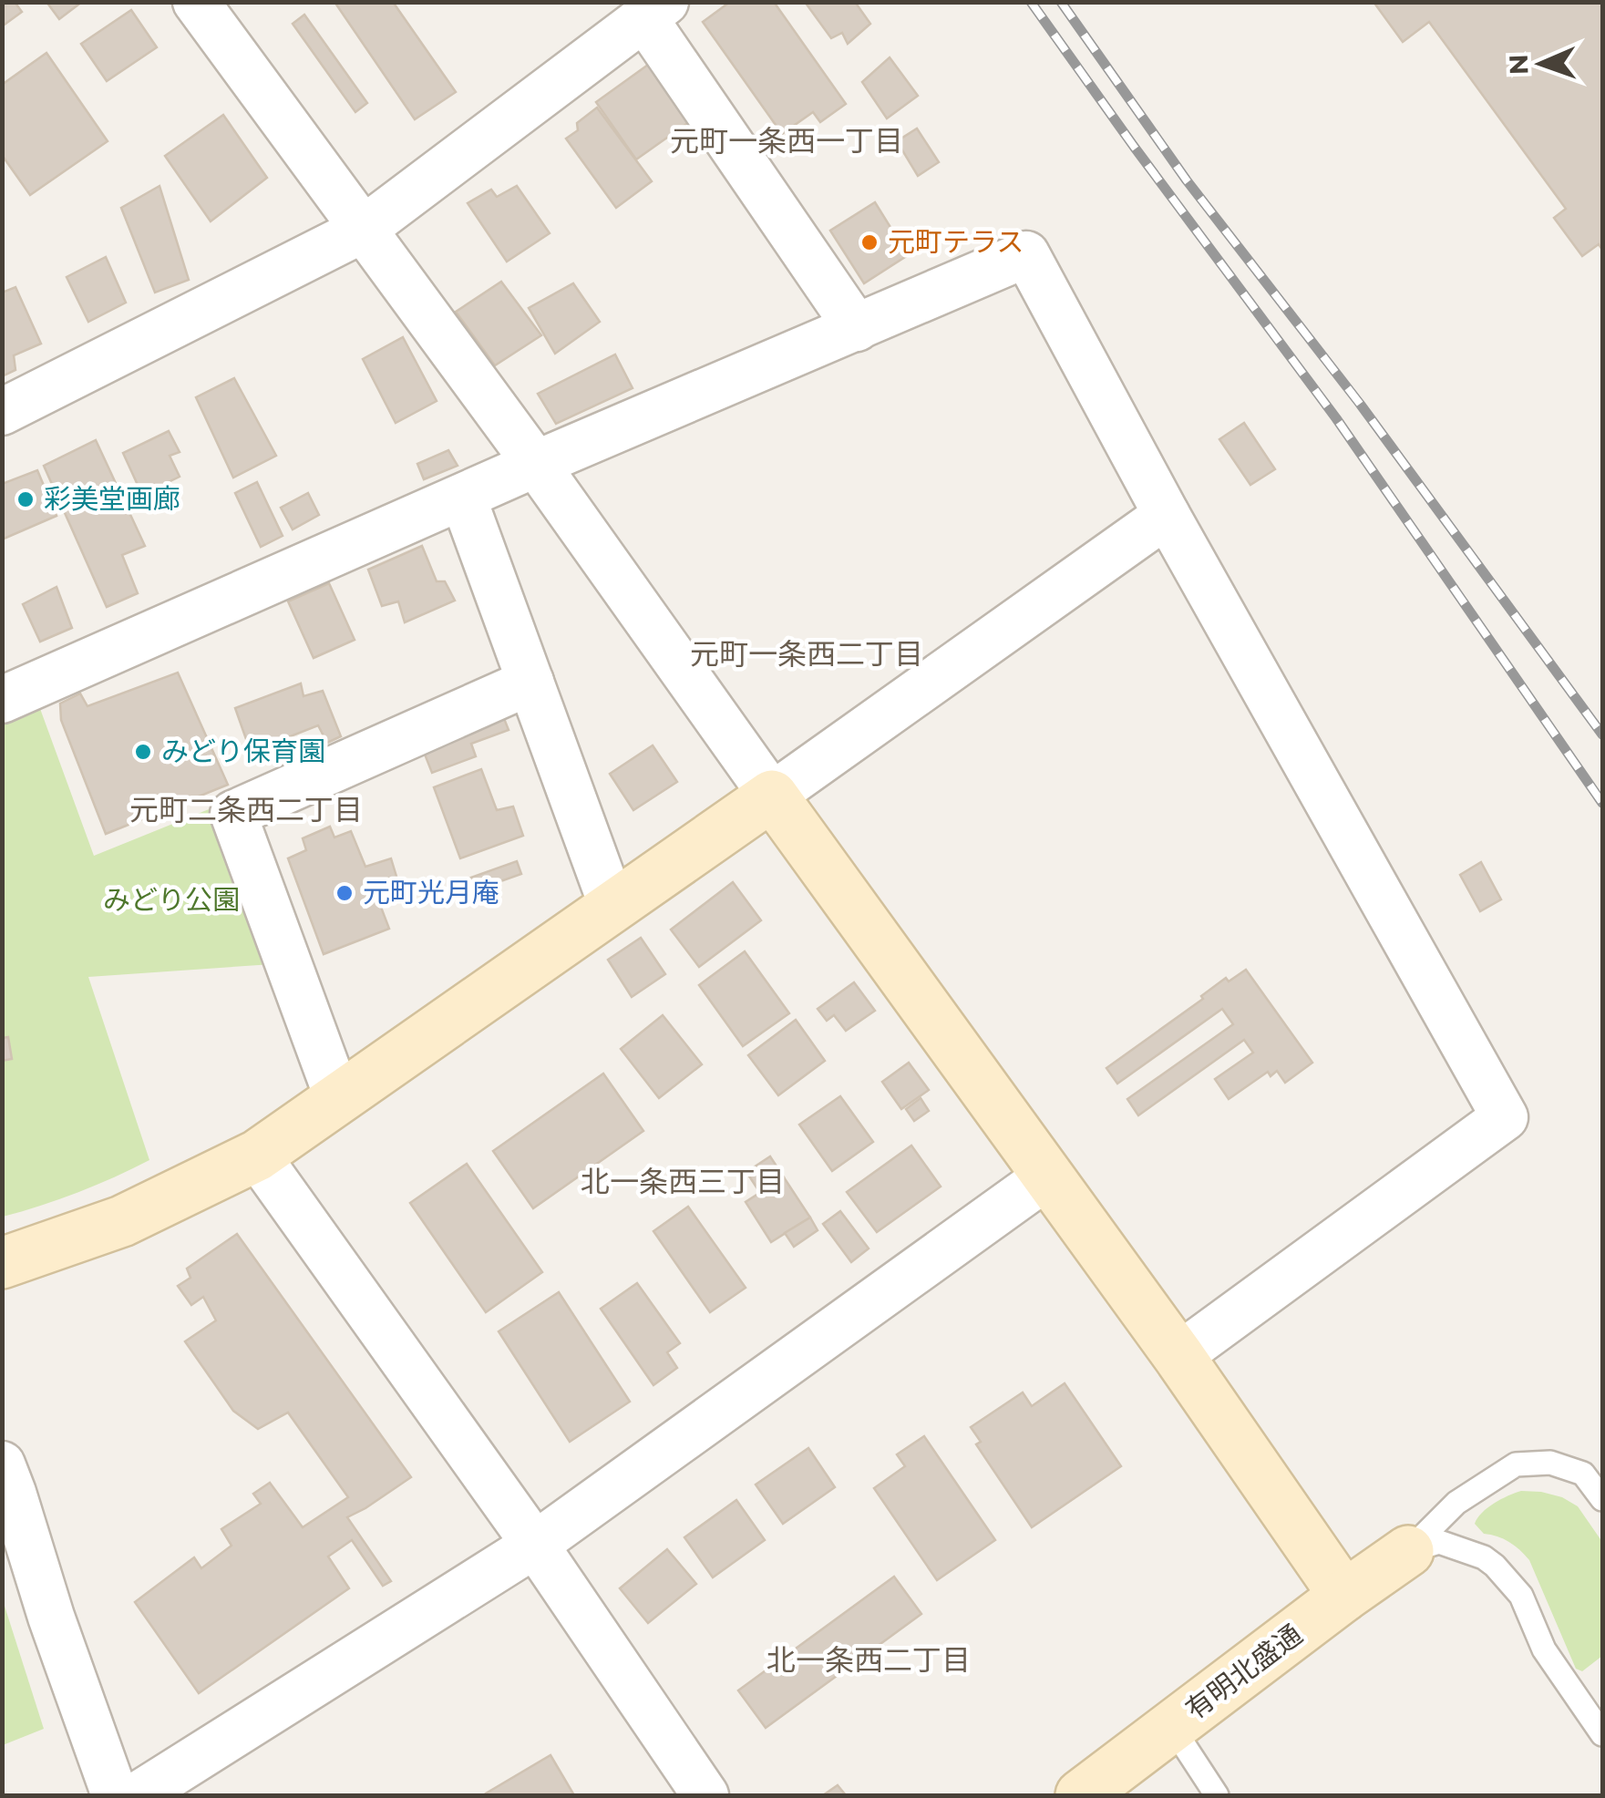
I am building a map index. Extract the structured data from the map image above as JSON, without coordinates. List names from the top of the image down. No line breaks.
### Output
{"streets":{"street":["有明北盛通"]},"districts":["元町一条西一丁目","元町一条西二丁目","元町二条西二丁目","北一条西三丁目","北一条西二丁目"],"parks":["みどり公園"],"places":["元町テラス","彩美堂画廊","みどり保育園","元町光月庵"],"north":"left"}
